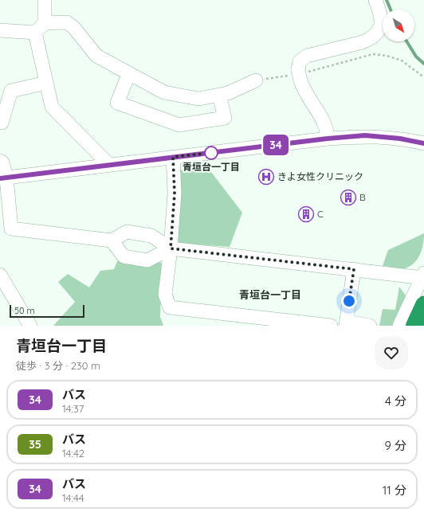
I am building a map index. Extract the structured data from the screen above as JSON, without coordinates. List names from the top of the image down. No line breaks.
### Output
{"districts":["青垣台一丁目"],"places":{"other":["青垣台一丁目"],"hospital":["きよ女性クリニック"],"building":["B","C"]},"lines":["bus line 34"],"scale_bar":"50 m","north":"bottom right","page":{"on_map":"34","scale":"50 m","heading":["青垣台一丁目","徒歩 · 3 分 · 230 m"],"list":[{"mark":"34","name":"バス","note":"14:37","value":"4 分"},{"mark":"35","name":"バス","note":"14:42","value":"9 分"},{"mark":"34","name":"バス","note":"14:44","value":"11 分"}]}}
